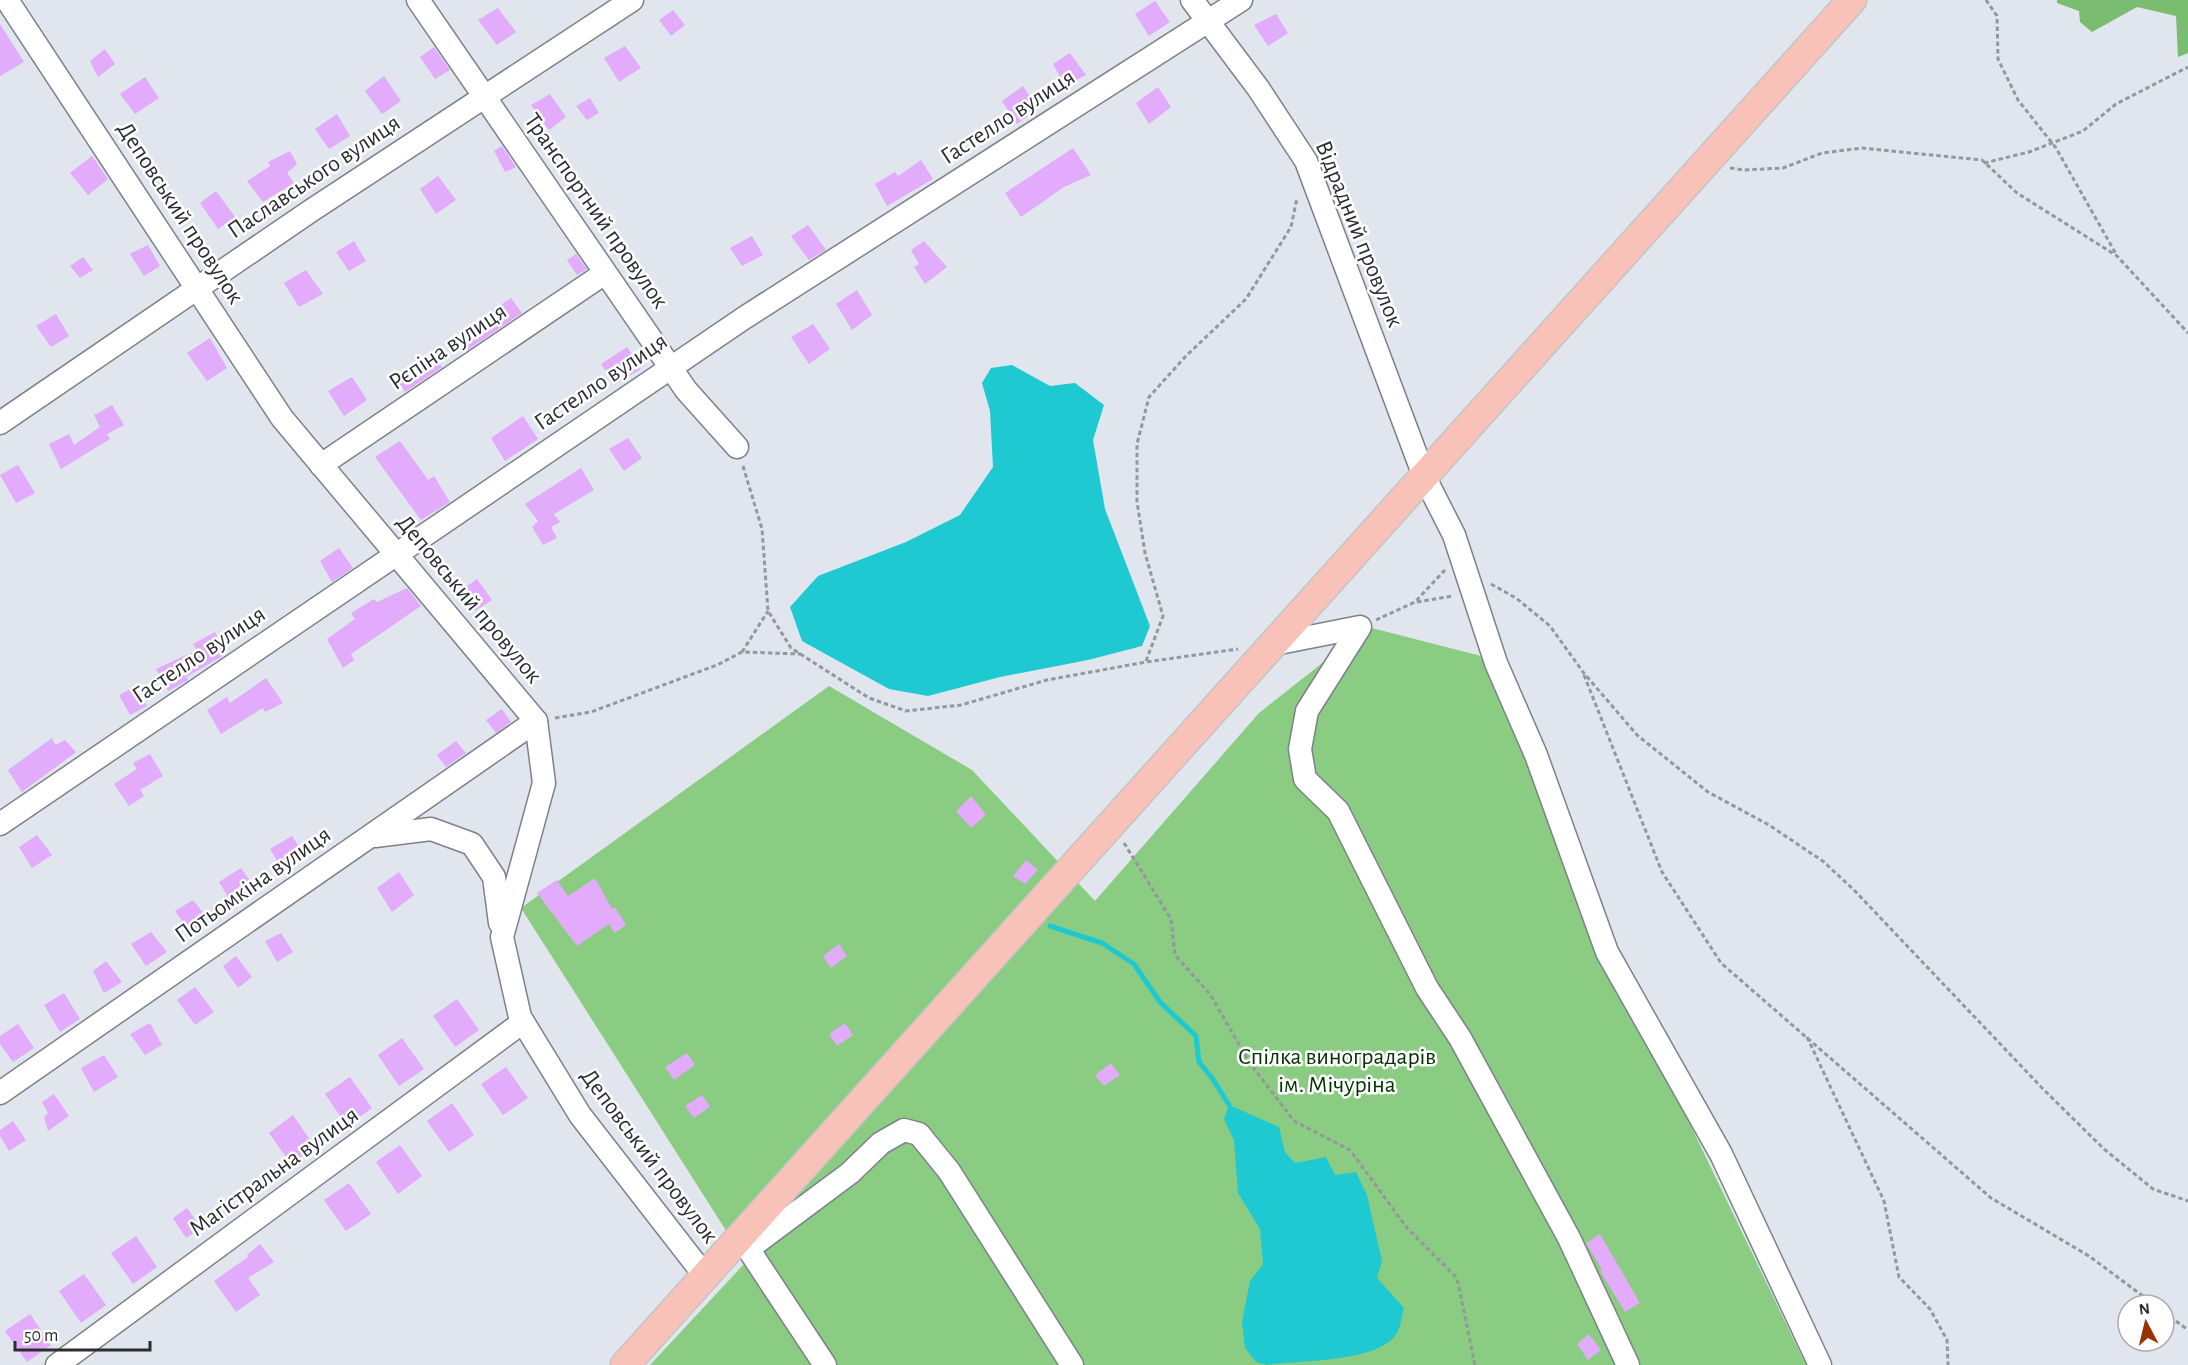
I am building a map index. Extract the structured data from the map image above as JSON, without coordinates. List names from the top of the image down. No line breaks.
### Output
{"streets":{"street":["Гастелло вулиця","Паславського вулиця","Транспортний провулок","Деповський провулок","Відрадний провулок","Рєпіна вулиця","Потьомкіна вулиця","Магістральна вулиця"]},"crossings":[["Гастелло вулиця","Транспортний провулок"],["Гастелло вулиця","Деповський провулок"],["Гастелло вулиця","Відрадний провулок"],["Паславського вулиця","Транспортний провулок"],["Паславського вулиця","Деповський провулок"],["Транспортний провулок","Рєпіна вулиця"],["Деповський провулок","Рєпіна вулиця"],["Деповський провулок","Потьомкіна вулиця"],["Деповський провулок","Магістральна вулиця"]],"parks":["Спілка виноградарів ім. Мічуріна"],"scale_bar":"50 m","north":"top"}
